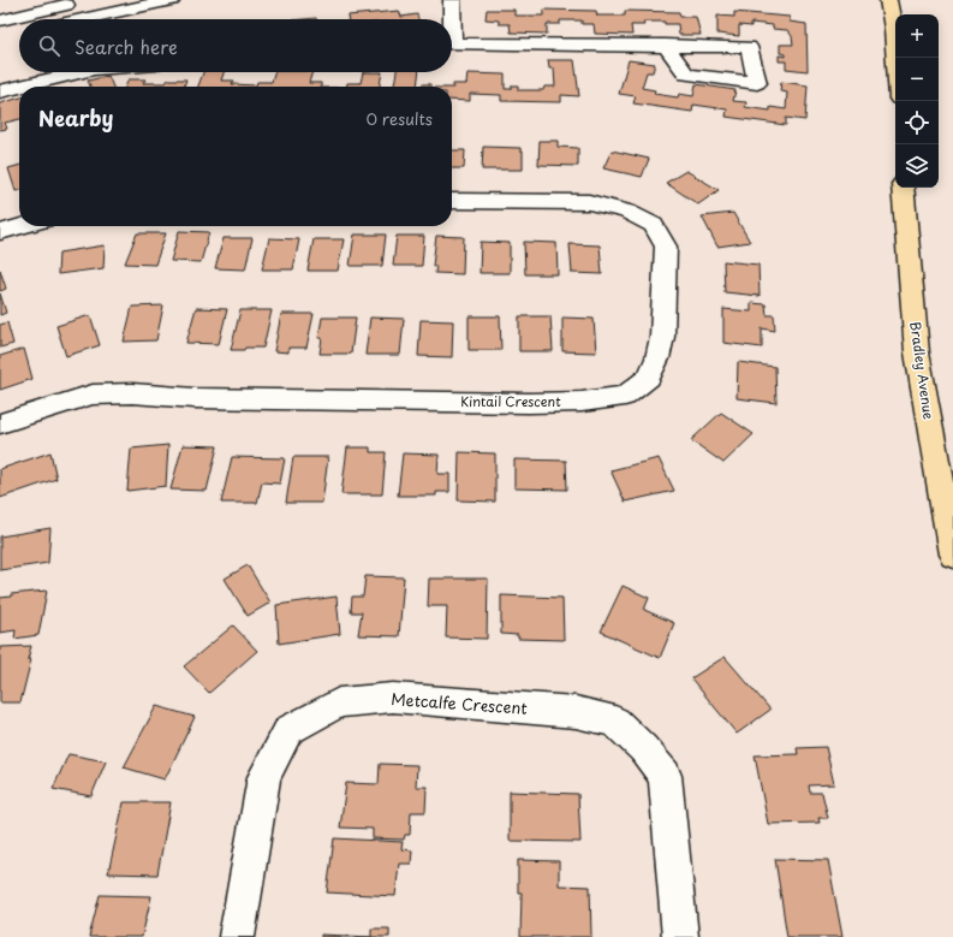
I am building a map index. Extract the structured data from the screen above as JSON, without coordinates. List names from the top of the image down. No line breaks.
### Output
{"streets":{"main road":["Bradley Avenue"],"street":["Kintail Crescent","Metcalfe Crescent"]},"page":{"map_buttons":["+","−"],"search":"Search here","heading":["Nearby","0 results"]}}
